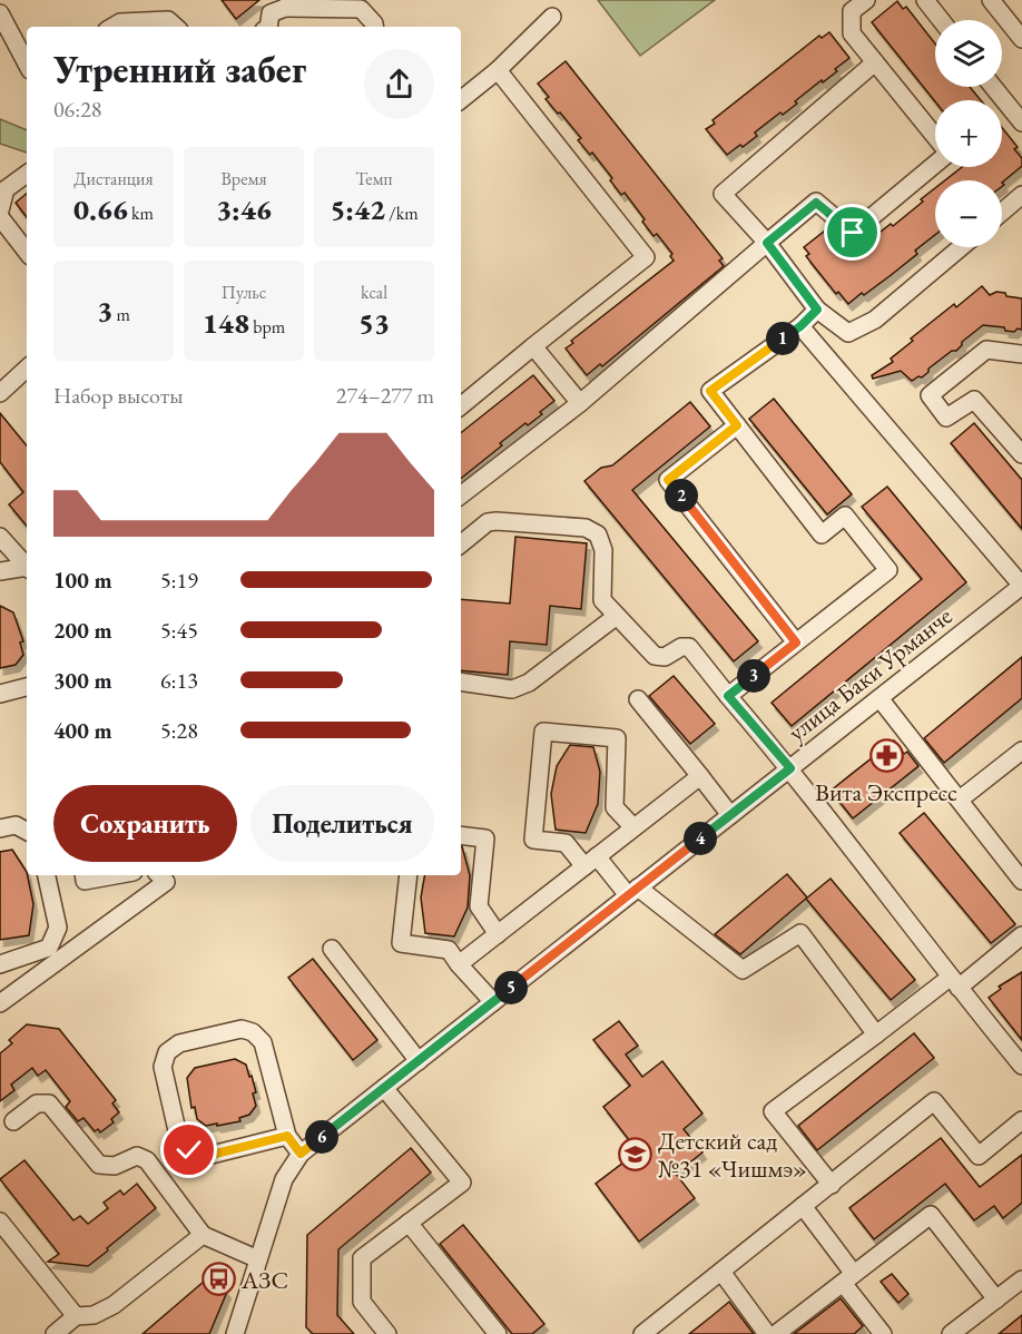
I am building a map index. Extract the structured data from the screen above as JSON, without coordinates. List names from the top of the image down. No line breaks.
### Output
{"streets":{"street":["улица Баки Урманче"]},"places":{"pharmacy":["Вита Экспресс"],"school or university":["Детский сад №31 «Чишмэ»"],"bus stop":["АЗС"]},"page":{"map_buttons":["+","−"],"heading":["Утренний забег","06:28"],"stats":[["Дистанция","0.66 km"],["Время","3:46"],["Темп","5:42 /km"],["3 m"],["Пульс","148 bpm"],["kcal","53"]],"pins":["1","2","3","4","5","6"],"chart":["Набор высоты","274–277 m"],"list":[{"name":"100 m","note":"5:19"},{"name":"200 m","note":"5:45"},{"name":"300 m","note":"6:13"},{"name":"400 m","note":"5:28"}],"buttons":["Сохранить","Поделиться"]}}
